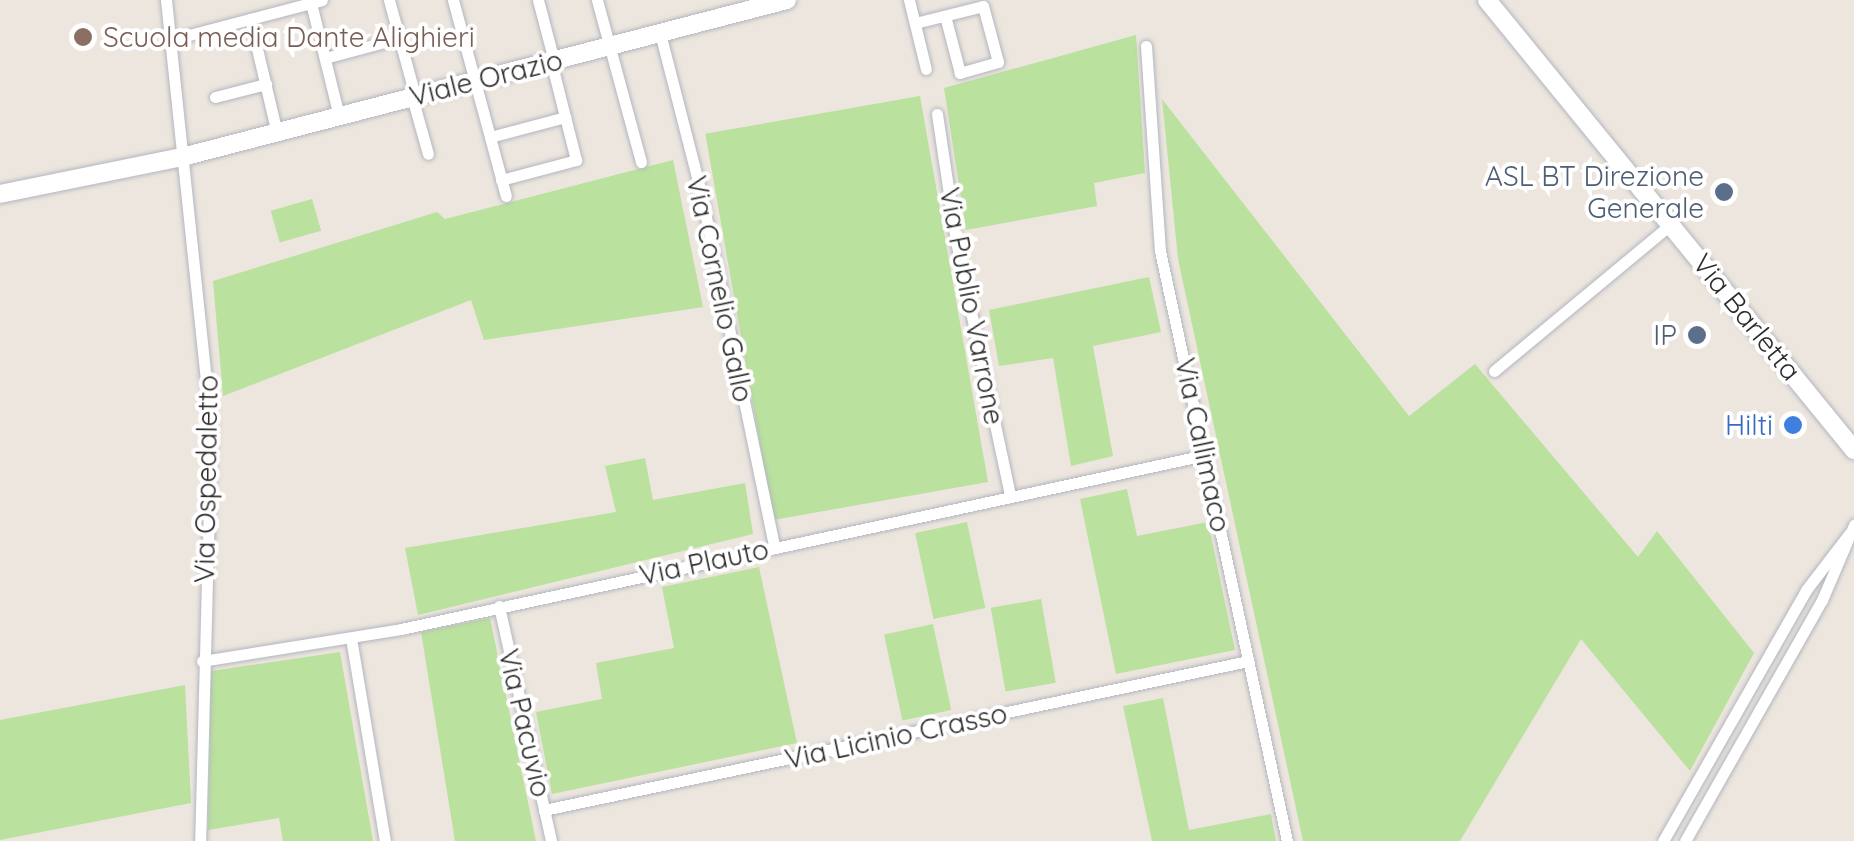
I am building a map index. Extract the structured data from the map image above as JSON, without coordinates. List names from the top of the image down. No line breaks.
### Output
{"streets":{"street":["Viale Orazio","Via Cornelio Gallo","Via Publio Varrone","Via Barletta","Via Callimaco","Via Ospedaletto","Via Plauto","Via Pacuvio","Via Licinio Crasso"]},"crossings":[["Viale Orazio","Via Cornelio Gallo"],["Viale Orazio","Via Ospedaletto"],["Via Cornelio Gallo","Via Plauto"],["Via Publio Varrone","Via Plauto"],["Via Callimaco","Via Plauto"],["Via Callimaco","Via Licinio Crasso"],["Via Ospedaletto","Via Plauto"],["Via Plauto","Via Pacuvio"],["Via Pacuvio","Via Licinio Crasso"]],"places":["Scuola media Dante Alighieri","ASL BT Direzione Generale","IP","Hilti"]}
